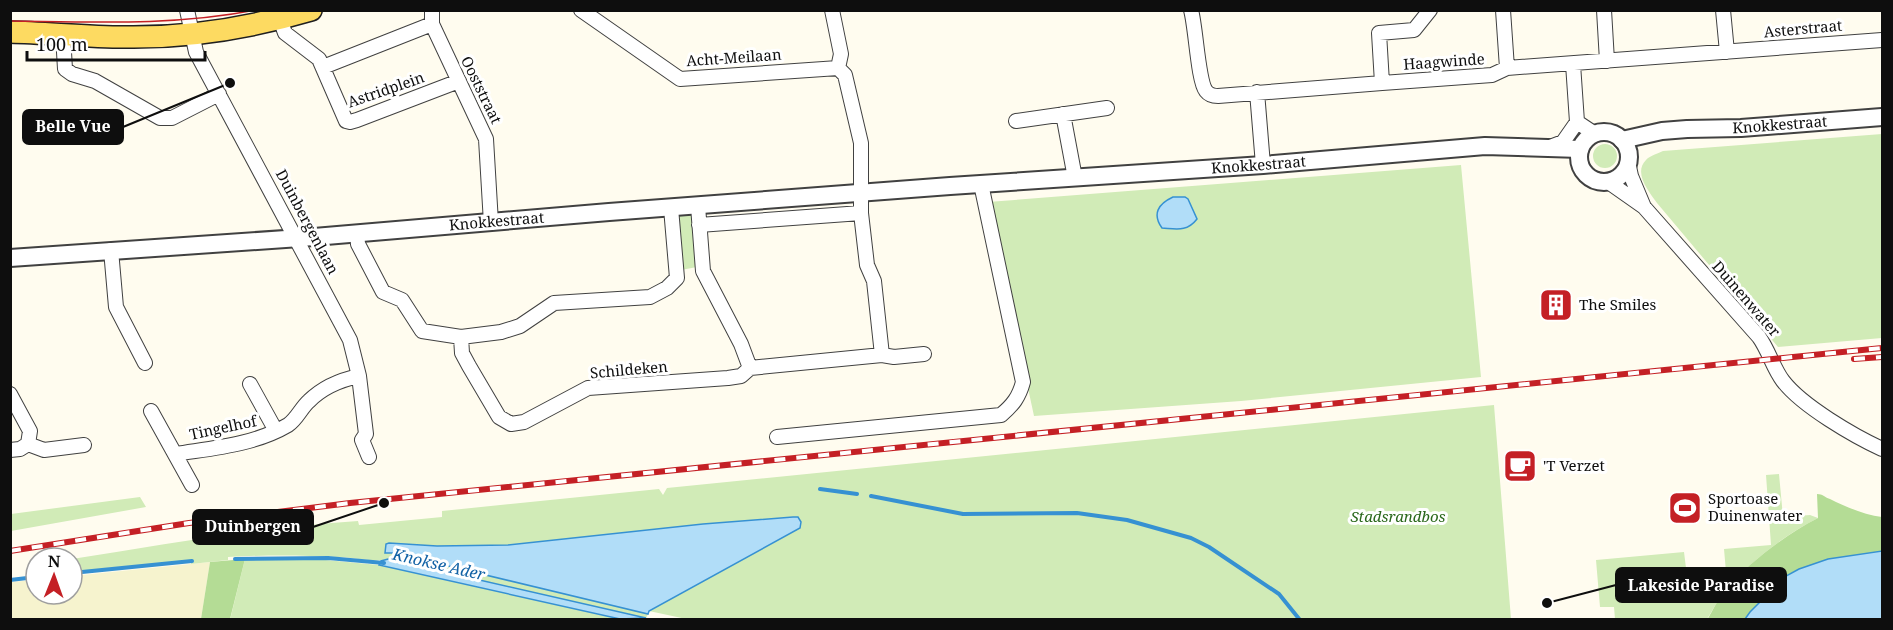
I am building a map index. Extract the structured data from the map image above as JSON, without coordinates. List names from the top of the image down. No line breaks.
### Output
{"streets":{"street":["Asterstraat","Acht-Meilaan","Haagwinde","Astridplein","Ooststraat","Knokkestraat","Duinbergenlaan","Duinenwater","Schildeken","Tingelhof"]},"crossings":[["Asterstraat","Haagwinde"],["Astridplein","Ooststraat"],["Ooststraat","Knokkestraat"],["Knokkestraat","Duinbergenlaan"],["Knokkestraat","Duinenwater"],["Duinbergenlaan","Tingelhof"]],"water":["Knokse Ader"],"parks":["Stadsrandbos"],"places":{"other":["Belle Vue","Duinbergen","Lakeside Paradise"],"building":["The Smiles"],"cafe":["'T Verzet"],"sports":["Sportoase Duinenwater"]},"scale_bar":"100 m","north":"top"}
